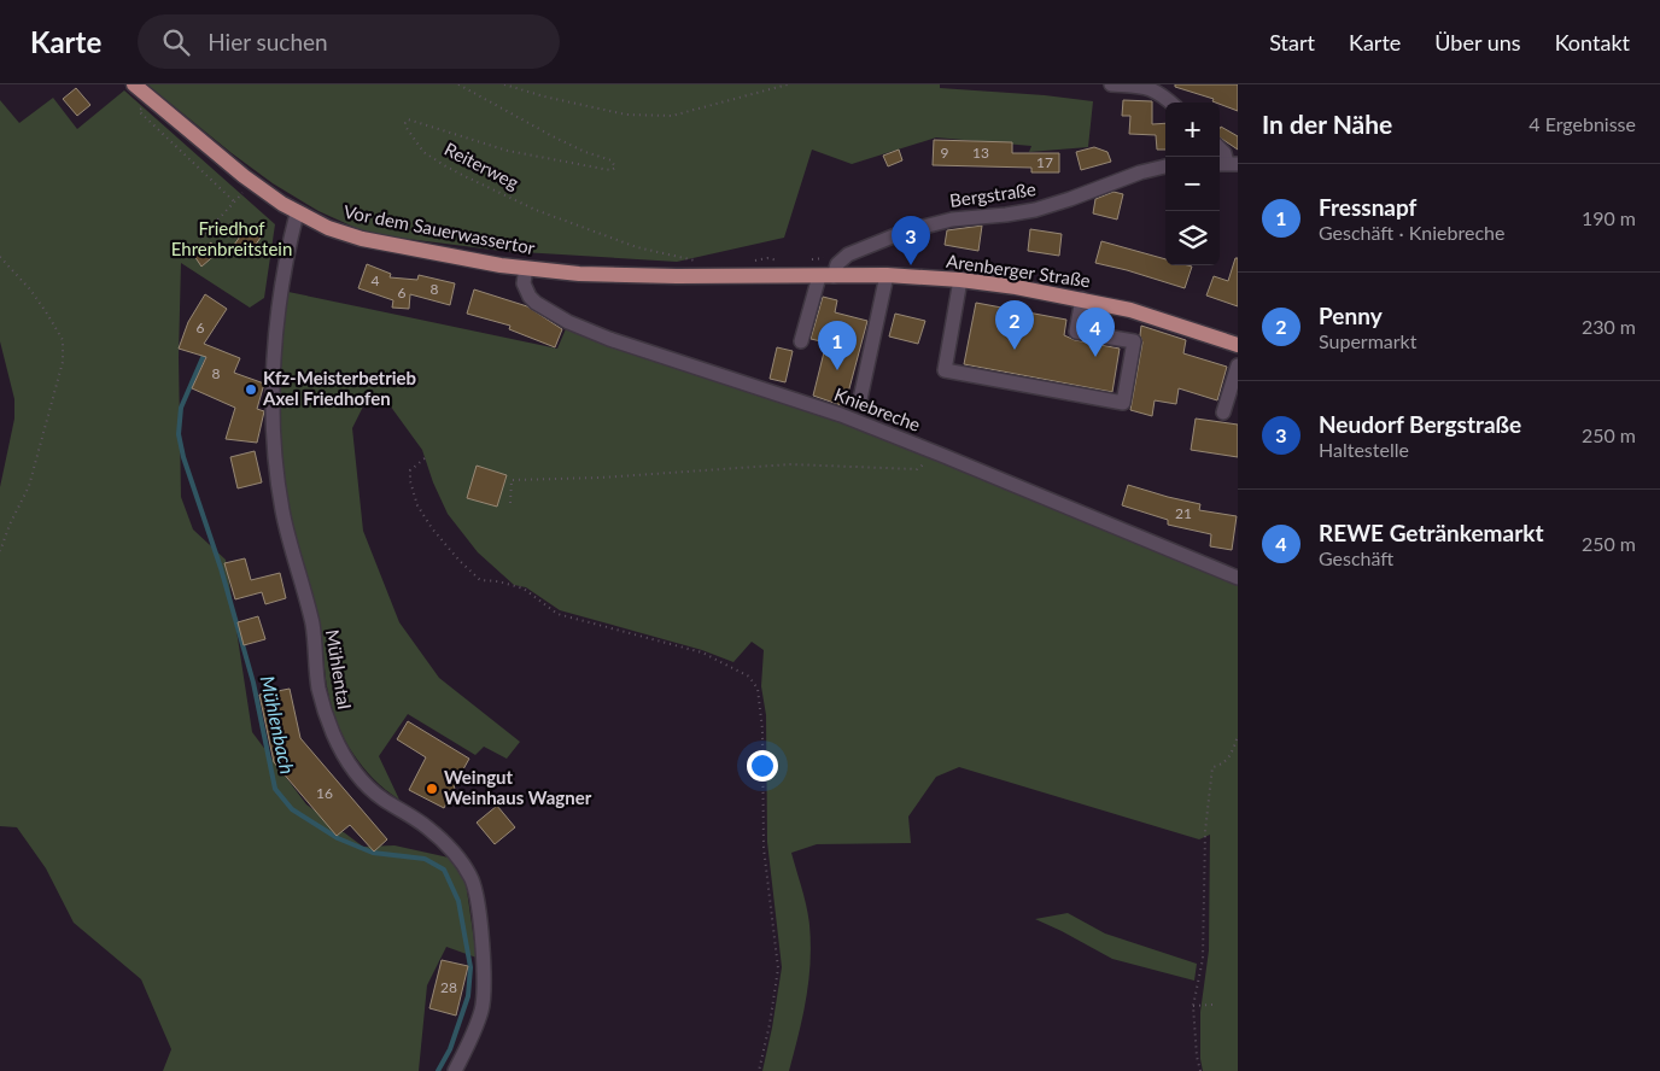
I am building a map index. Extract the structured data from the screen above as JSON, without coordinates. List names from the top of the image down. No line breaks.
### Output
{"streets":{"main road":["Vor dem Sauerwassertor","Arenberger Straße"],"street":["Bergstraße","Kniebreche","Mühlental"],"path":["Reiterweg"]},"crossings":[["Vor dem Sauerwassertor","Arenberger Straße"],["Vor dem Sauerwassertor","Kniebreche"],["Vor dem Sauerwassertor","Mühlental"]],"water":["Mühlenbach"],"parks":["Friedhof Ehrenbreitstein"],"places":["Kfz-Meisterbetrieb Axel Friedhofen","Weingut Weinhaus Wagner"],"house_numbers":["9","13","17","4","8","6","6","8","21","16","28"],"page":{"header":"Karte","search":"Hier suchen","nav":["Start","Karte","Über uns","Kontakt"],"heading":["In der Nähe","4 Ergebnisse"],"map_buttons":["+","−"],"list":[{"mark":"1","name":"Fressnapf","note":"Geschäft · Kniebreche","value":"190 m"},{"mark":"2","name":"Penny","note":"Supermarkt","value":"230 m"},{"mark":"3","name":"Neudorf Bergstraße","note":"Haltestelle","value":"250 m"},{"mark":"4","name":"REWE Getränkemarkt","note":"Geschäft","value":"250 m"}],"pins":["3","2","4","1"]}}
